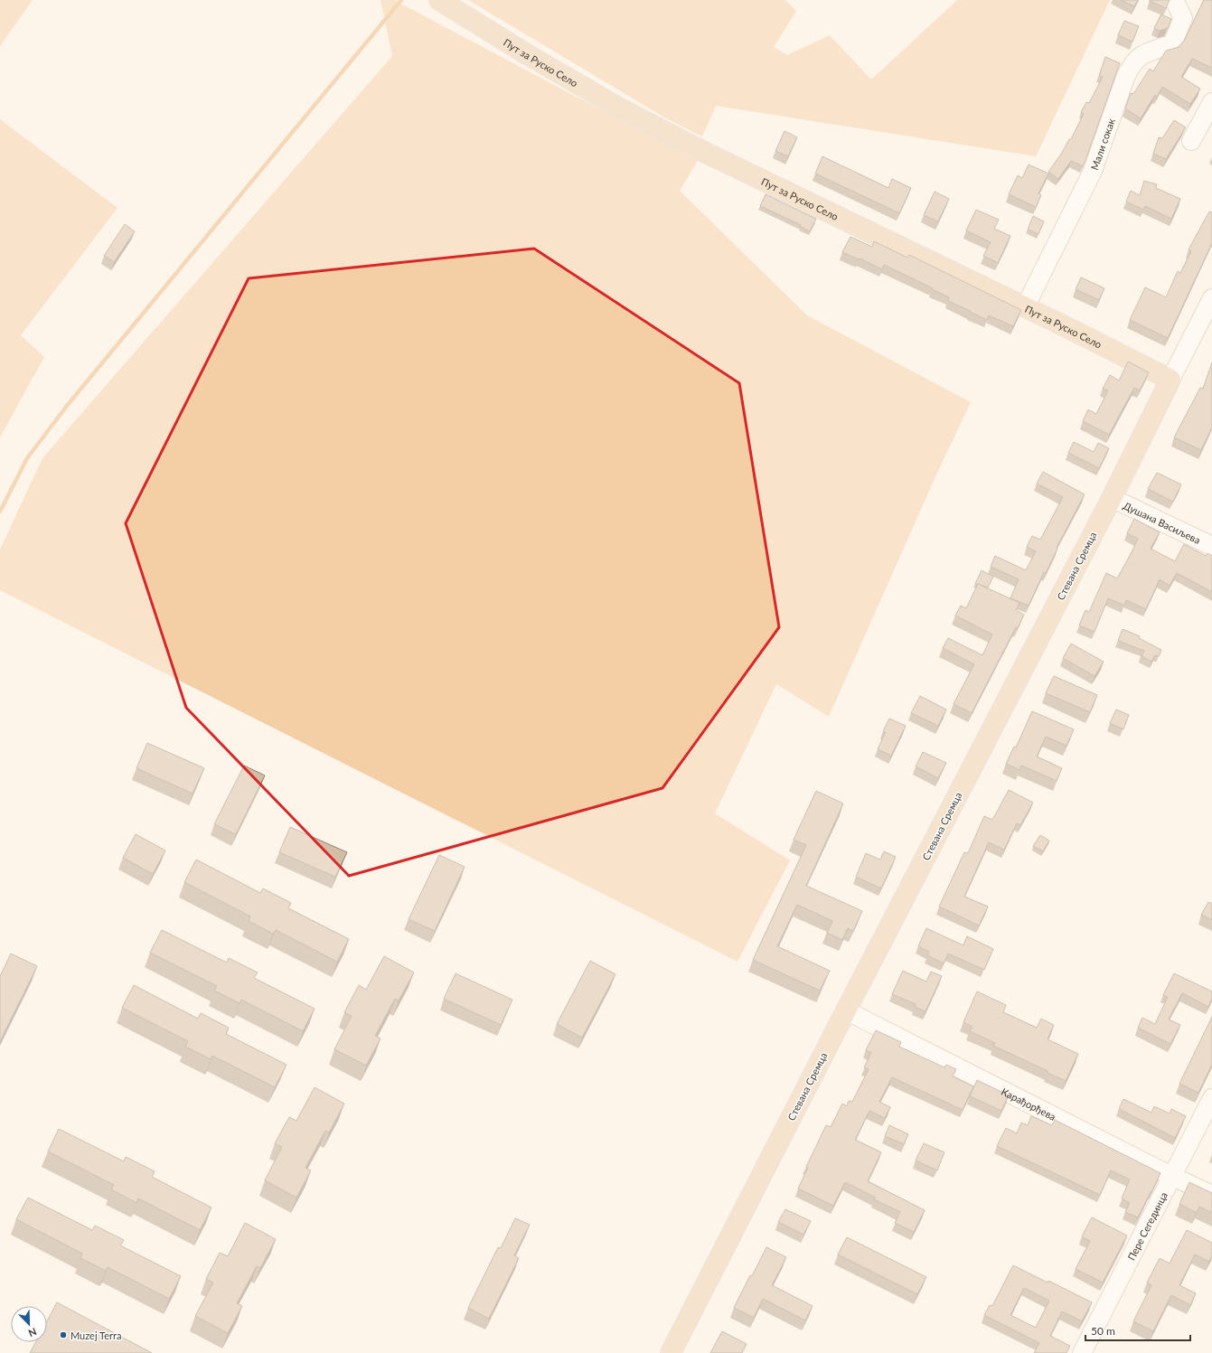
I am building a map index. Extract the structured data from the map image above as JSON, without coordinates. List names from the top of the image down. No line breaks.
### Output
{"streets":{"main road":["Пут за Руско Село","Стевана Сремца"],"street":["Мали сокак","Душана Васиљева","Карађорђева","Пере Сегединца"]},"crossings":[["Пут за Руско Село","Мали сокак"],["Пут за Руско Село","Стевана Сремца"],["Душана Васиљева","Стевана Сремца"],["Стевана Сремца","Карађорђева"],["Карађорђева","Пере Сегединца"]],"places":["Muzej Terra"],"scale_bar":"50 m","north":"bottom right"}
